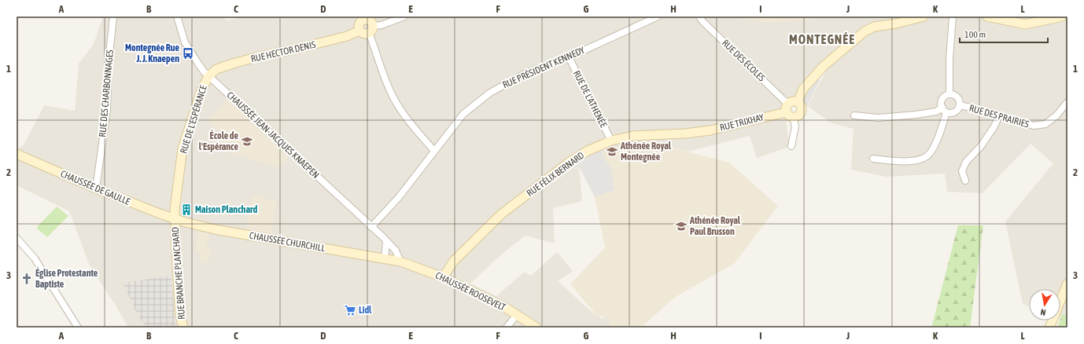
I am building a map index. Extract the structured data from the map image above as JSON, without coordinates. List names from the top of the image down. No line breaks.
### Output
{"streets":{"street":["RUE HECTOR DENIS","RUE DES ÉCOLES","RUE PRÉSIDENT KENNEDY","RUE DES CHARBONNAGES","RUE DE L'ATHENÉE","RUE DES PRAIRIES","RUE DE L'ESPÉRANCE","RUE TRIXHAY","CHAUSSÉE JEAN-JACQUES KNAEPEN","RUE FÉLIX BERNARD","CHAUSSÉE DE GAULLE","CHAUSSÉE CHURCHILL","RUE BRANCHE PLANCHARD","CHAUSSÉE ROOSEVELT"]},"crossings":[["RUE HECTOR DENIS","RUE DE L'ESPÉRANCE"],["RUE HECTOR DENIS","CHAUSSÉE JEAN-JACQUES KNAEPEN"],["RUE DES ÉCOLES","RUE TRIXHAY"],["RUE PRÉSIDENT KENNEDY","RUE DE L'ATHENÉE"],["RUE PRÉSIDENT KENNEDY","CHAUSSÉE JEAN-JACQUES KNAEPEN"],["RUE DES CHARBONNAGES","CHAUSSÉE DE GAULLE"],["RUE DE L'ATHENÉE","RUE FÉLIX BERNARD"],["RUE DE L'ESPÉRANCE","CHAUSSÉE JEAN-JACQUES KNAEPEN"],["RUE DE L'ESPÉRANCE","CHAUSSÉE DE GAULLE"],["RUE DE L'ESPÉRANCE","CHAUSSÉE CHURCHILL"],["RUE DE L'ESPÉRANCE","RUE BRANCHE PLANCHARD"],["RUE TRIXHAY","RUE FÉLIX BERNARD"],["CHAUSSÉE JEAN-JACQUES KNAEPEN","CHAUSSÉE CHURCHILL"],["CHAUSSÉE JEAN-JACQUES KNAEPEN","CHAUSSÉE ROOSEVELT"],["RUE FÉLIX BERNARD","CHAUSSÉE ROOSEVELT"],["CHAUSSÉE DE GAULLE","CHAUSSÉE CHURCHILL"],["CHAUSSÉE DE GAULLE","RUE BRANCHE PLANCHARD"],["CHAUSSÉE CHURCHILL","RUE BRANCHE PLANCHARD"],["CHAUSSÉE CHURCHILL","CHAUSSÉE ROOSEVELT"]],"districts":["MONTEGNÉE"],"places":{"bus stop":["Montegnée Rue J. J. Knaepen"],"school or university":["École de l'Espérance","Athénée Royal Montegnée","Athénée Royal Paul Brusson"],"building":["Maison Planchard"],"church":["Église Protestante Baptiste"],"supermarket":["Lidl"]},"scale_bar":"100 m","north":"bottom","grid":{"columns":["A","B","C","D","E","F","G","H","I","J","K","L"],"rows":["1","2","3"]}}
